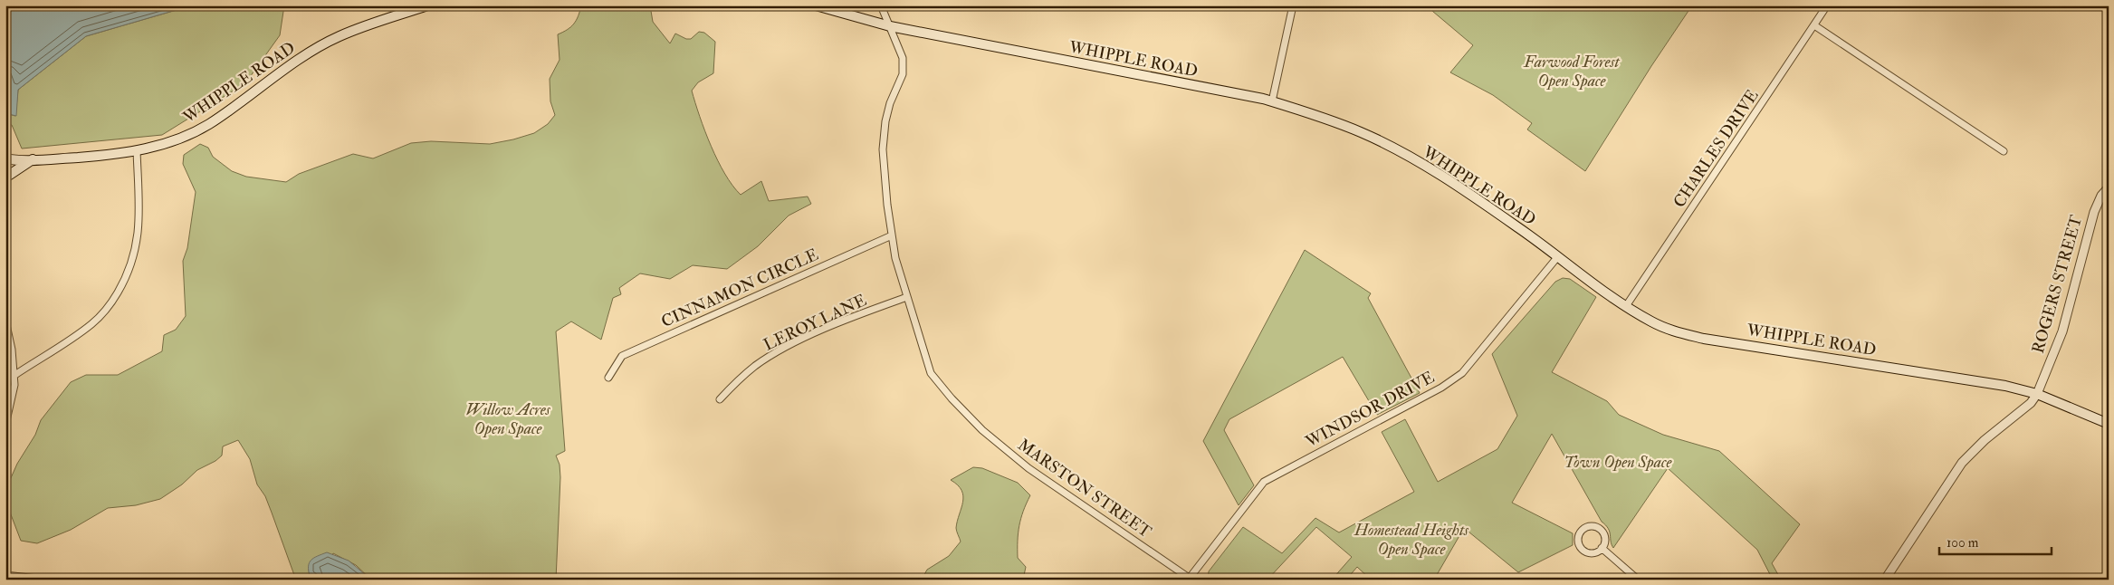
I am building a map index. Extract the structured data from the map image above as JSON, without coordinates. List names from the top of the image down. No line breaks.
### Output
{"streets":{"main road":["WHIPPLE ROAD"],"street":["CHARLES DRIVE","ROGERS STREET","CINNAMON CIRCLE","LEROY LANE","WINDSOR DRIVE","MARSTON STREET"]},"crossings":[["WHIPPLE ROAD","CHARLES DRIVE"],["WHIPPLE ROAD","ROGERS STREET"],["WHIPPLE ROAD","WINDSOR DRIVE"],["WHIPPLE ROAD","MARSTON STREET"],["CINNAMON CIRCLE","MARSTON STREET"],["LEROY LANE","MARSTON STREET"],["WINDSOR DRIVE","MARSTON STREET"]],"parks":["Farwood Forest Open Space","Willow Acres Open Space","Town Open Space","Homestead Heights Open Space"],"scale_bar":"100 m"}
